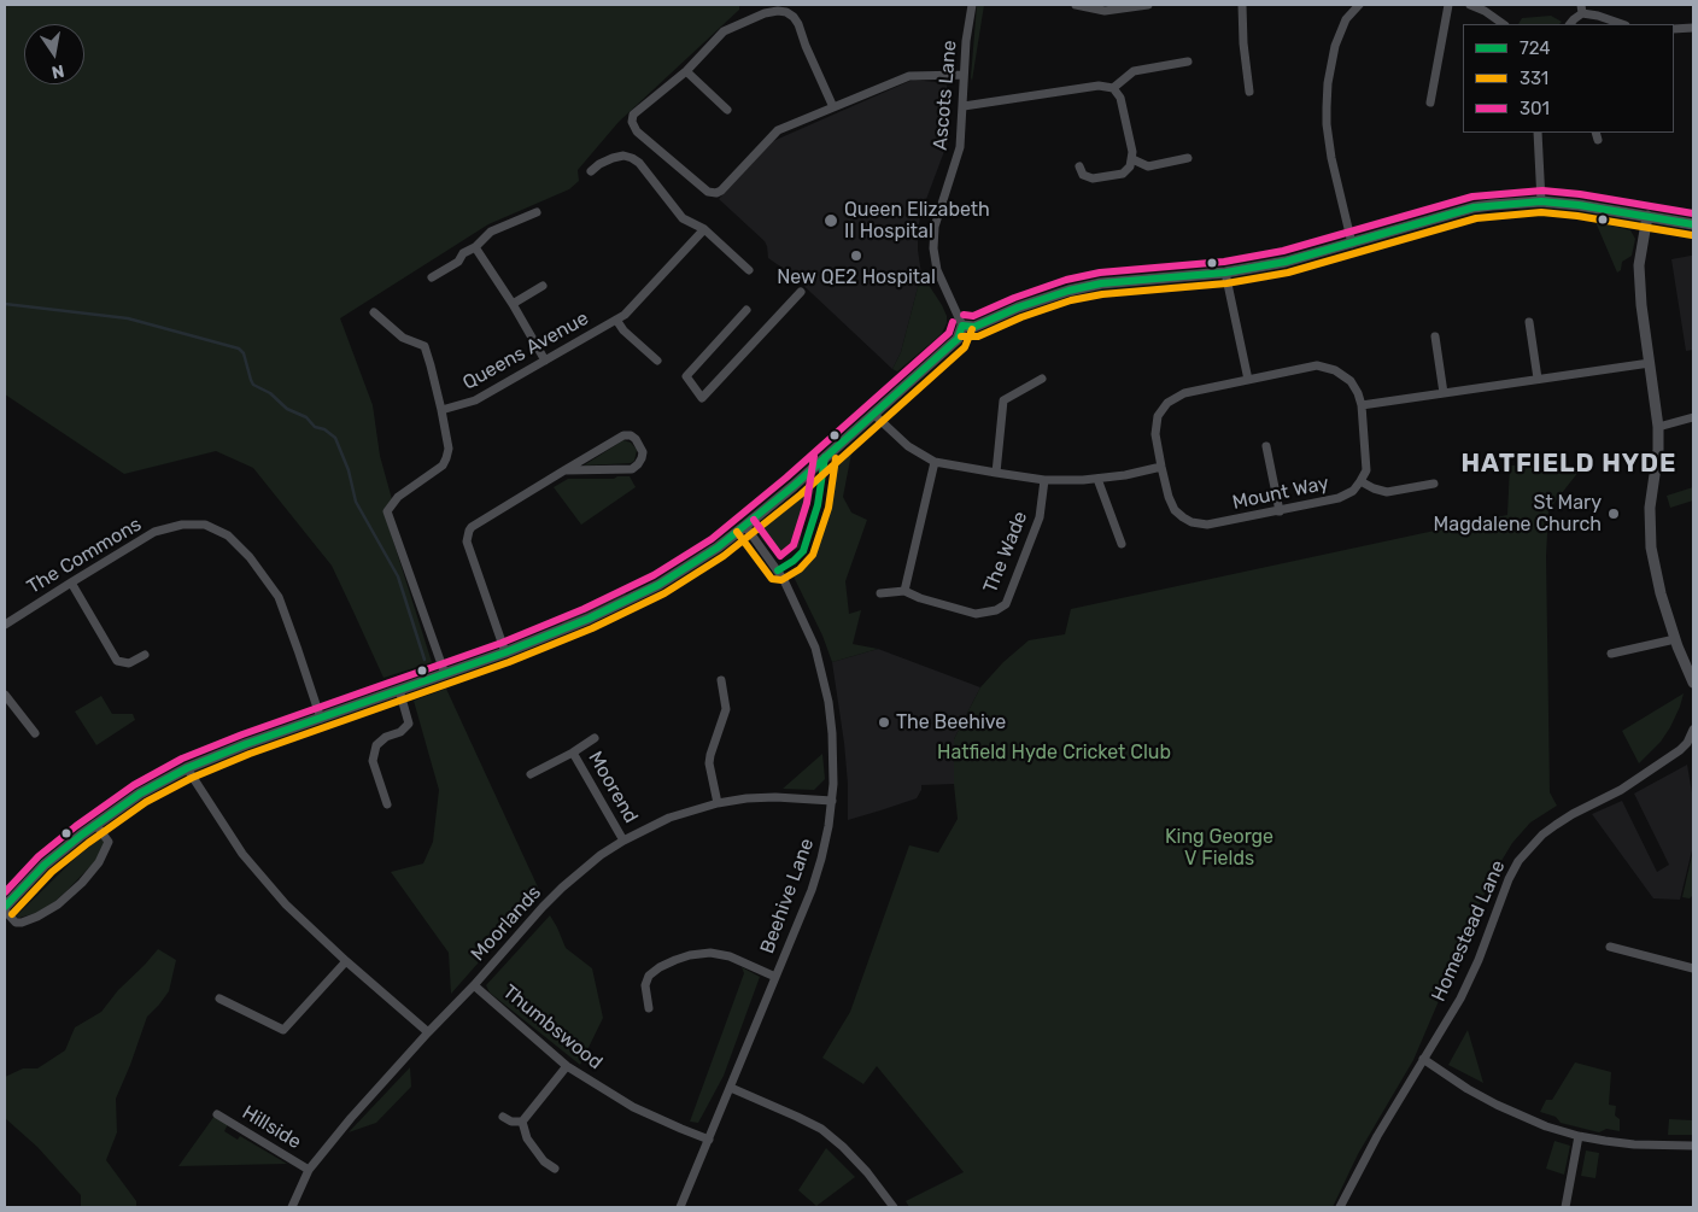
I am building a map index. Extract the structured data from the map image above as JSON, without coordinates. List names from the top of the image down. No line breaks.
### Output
{"streets":{"street":["Ascots Lane","Queens Avenue","Mount Way","The Wade","The Commons","Moorend","Beehive Lane","Moorlands","Homestead Lane","Thumbswood","Hillside"]},"crossings":[["Moorend","Moorlands"],["Beehive Lane","Moorlands"],["Beehive Lane","Thumbswood"],["Moorlands","Thumbswood"],["Moorlands","Hillside"]],"districts":["HATFIELD HYDE"],"parks":["Hatfield Hyde Cricket Club","King George V Fields"],"places":["Queen Elizabeth II Hospital","New QE2 Hospital","St Mary Magdalene Church","The Beehive"],"lines":["transit line 301","transit line 724","transit line 331"],"legend":["724","331","301"],"north":"bottom"}
